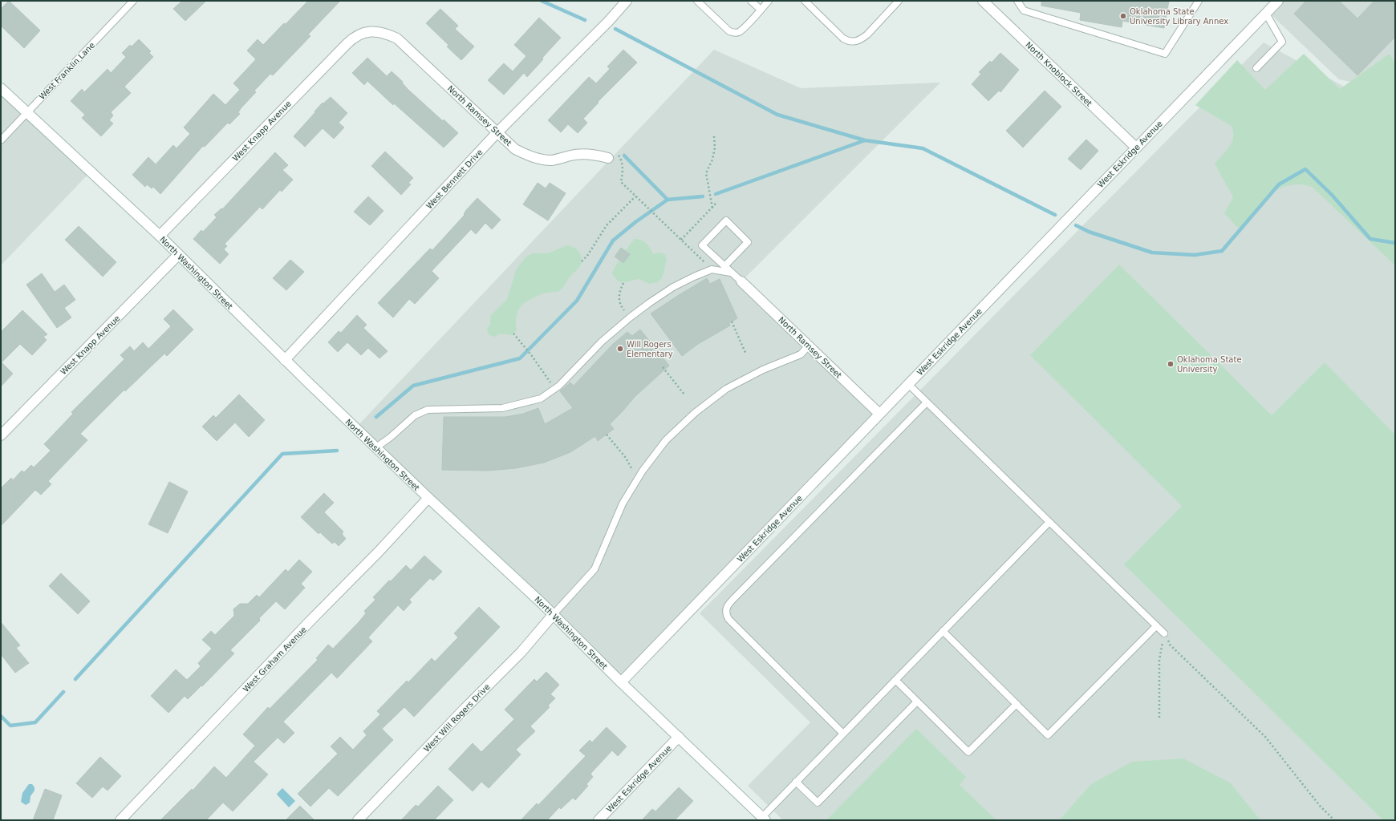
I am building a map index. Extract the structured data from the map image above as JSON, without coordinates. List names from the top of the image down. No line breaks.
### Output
{"streets":{"street":["North Knoblock Street","North Ramsey Street","West Knapp Avenue","West Eskridge Avenue","West Bennett Drive","North Washington Street","West Graham Avenue","West Will Rogers Drive"],"lane":["West Franklin Lane"]},"crossings":[["West Franklin Lane","North Washington Street"],["North Knoblock Street","West Eskridge Avenue"],["North Ramsey Street","West Knapp Avenue"],["North Ramsey Street","West Eskridge Avenue"],["North Ramsey Street","West Bennett Drive"],["West Knapp Avenue","North Washington Street"],["West Eskridge Avenue","North Washington Street"],["West Bennett Drive","North Washington Street"],["North Washington Street","West Graham Avenue"],["North Washington Street","West Will Rogers Drive"]],"places":["Oklahoma State University Library Annex","Will Rogers Elementary","Oklahoma State University"]}
